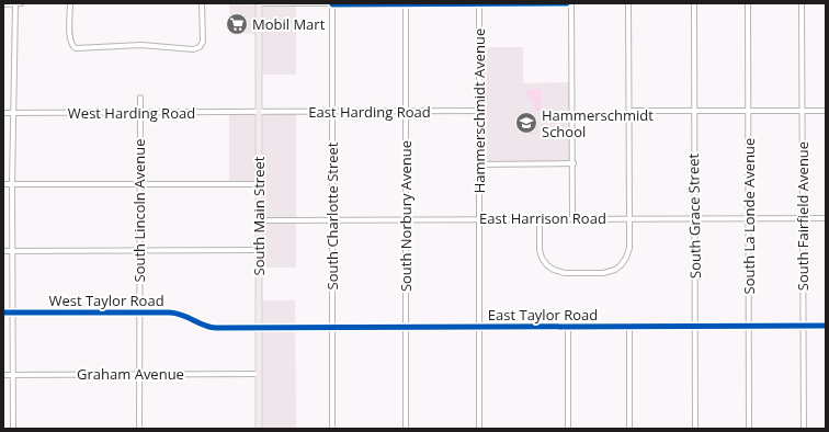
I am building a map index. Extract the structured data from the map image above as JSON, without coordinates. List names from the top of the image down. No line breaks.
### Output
{"streets":{"main road":["South Main Street"],"street":["Hammerschmidt Avenue","East Harding Road","West Harding Road","South Lincoln Avenue","South Charlotte Street","South Norbury Avenue","South Grace Street","South La Londe Avenue","South Fairfield Avenue","East Harrison Road","West Taylor Road","East Taylor Road","Graham Avenue"]},"crossings":[["Hammerschmidt Avenue","East Harding Road"],["Hammerschmidt Avenue","East Harrison Road"],["Hammerschmidt Avenue","East Taylor Road"],["East Harding Road","West Harding Road"],["East Harding Road","South Main Street"],["East Harding Road","South Charlotte Street"],["East Harding Road","South Norbury Avenue"],["West Harding Road","South Lincoln Avenue"],["West Harding Road","South Main Street"],["South Lincoln Avenue","West Taylor Road"],["South Lincoln Avenue","Graham Avenue"],["South Main Street","East Harrison Road"],["South Main Street","West Taylor Road"],["South Main Street","East Taylor Road"],["South Main Street","Graham Avenue"],["South Charlotte Street","East Harrison Road"],["South Charlotte Street","East Taylor Road"],["South Norbury Avenue","East Harrison Road"],["South Norbury Avenue","East Taylor Road"],["South Grace Street","East Harrison Road"],["South Grace Street","East Taylor Road"],["South La Londe Avenue","East Harrison Road"],["South La Londe Avenue","East Taylor Road"],["South Fairfield Avenue","East Harrison Road"],["South Fairfield Avenue","East Taylor Road"],["West Taylor Road","East Taylor Road"]],"places":{"supermarket":["Mobil Mart"],"school or university":["Hammerschmidt School"]}}
